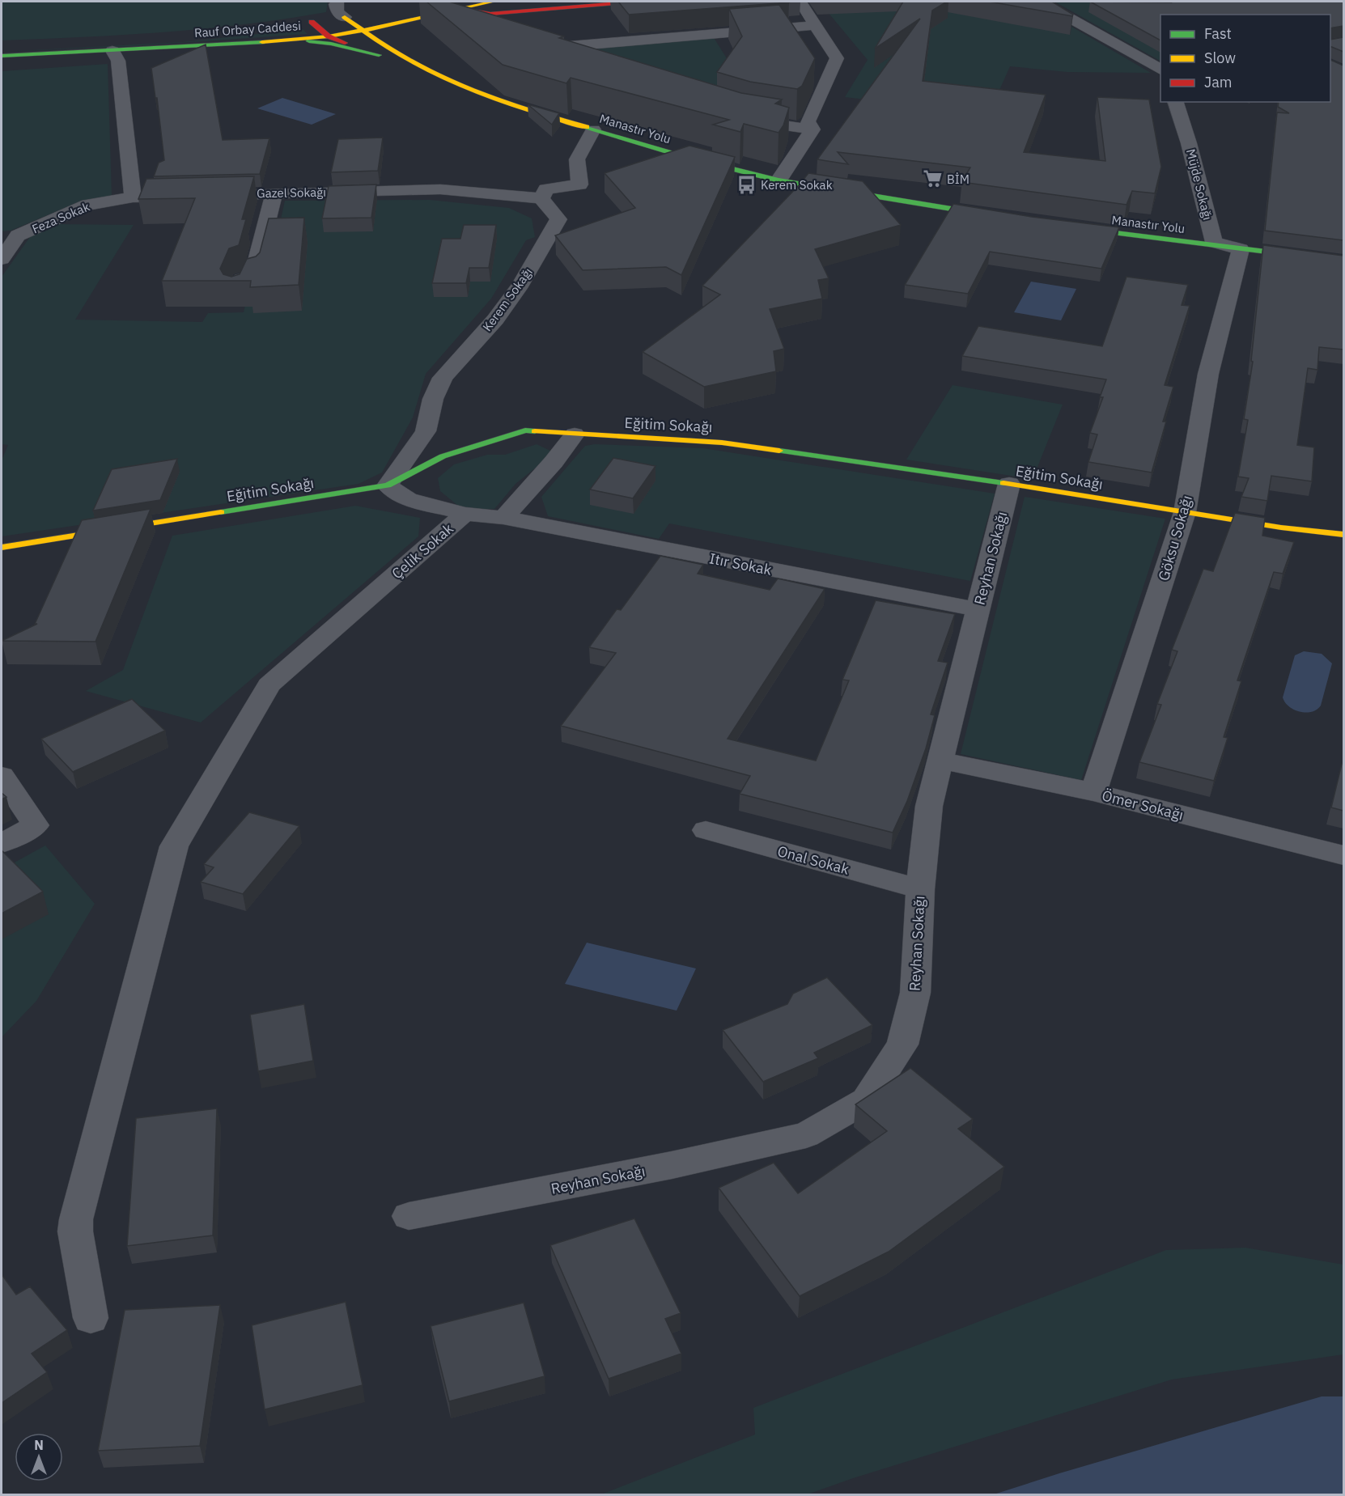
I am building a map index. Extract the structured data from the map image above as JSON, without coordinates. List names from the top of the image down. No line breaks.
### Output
{"streets":{"street":["Rauf Orbay Caddesi","Manastır Yolu","Müjde Sokağı","Gazel Sokağı","Feza Sokak","Kerem Sokağı","Eğitim Sokağı","Göksu Sokağı","Çelik Sokak","Reyhan Sokağı","Itır Sokak","Ömer Sokağı","Onal Sokak"]},"crossings":[["Rauf Orbay Caddesi","Manastır Yolu"],["Manastır Yolu","Müjde Sokağı"],["Manastır Yolu","Göksu Sokağı"],["Müjde Sokağı","Göksu Sokağı"],["Gazel Sokağı","Kerem Sokağı"],["Kerem Sokağı","Eğitim Sokağı"],["Eğitim Sokağı","Göksu Sokağı"],["Eğitim Sokağı","Reyhan Sokağı"],["Göksu Sokağı","Ömer Sokağı"],["Çelik Sokak","Itır Sokak"],["Reyhan Sokağı","Itır Sokak"],["Reyhan Sokağı","Ömer Sokağı"],["Reyhan Sokağı","Onal Sokak"]],"places":{"supermarket":["BİM"],"bus stop":["Kerem Sokak"]},"legend":["Fast","Slow","Jam"],"north":"top"}
